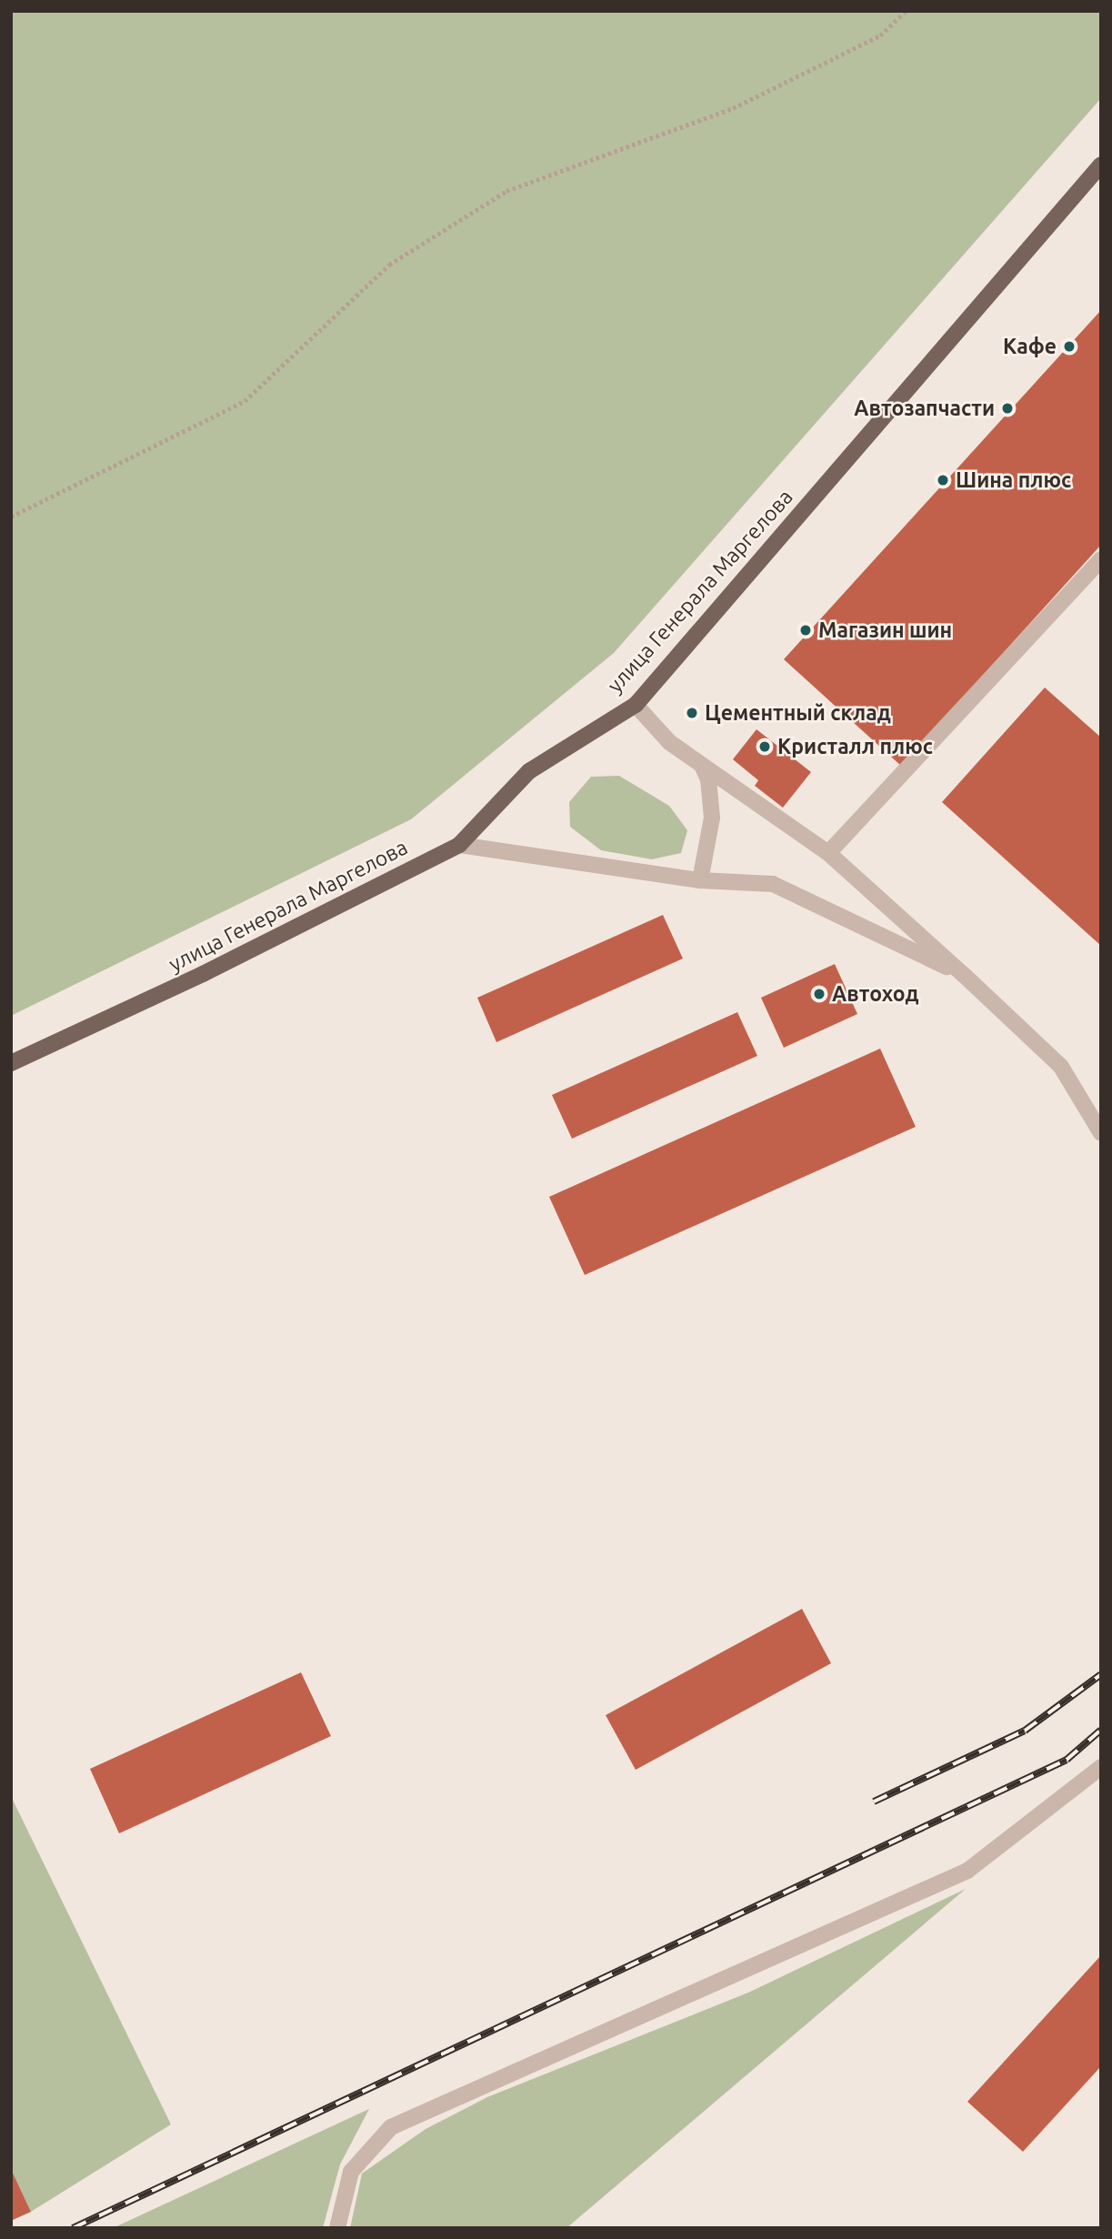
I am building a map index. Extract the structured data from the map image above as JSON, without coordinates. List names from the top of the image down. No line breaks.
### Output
{"streets":{"main road":["улица Генерала Маргелова"]},"places":["Кафе","Автозапчасти","Шина плюс","Магазин шин","Цементный склад","Кристалл плюс","Автоход"]}
